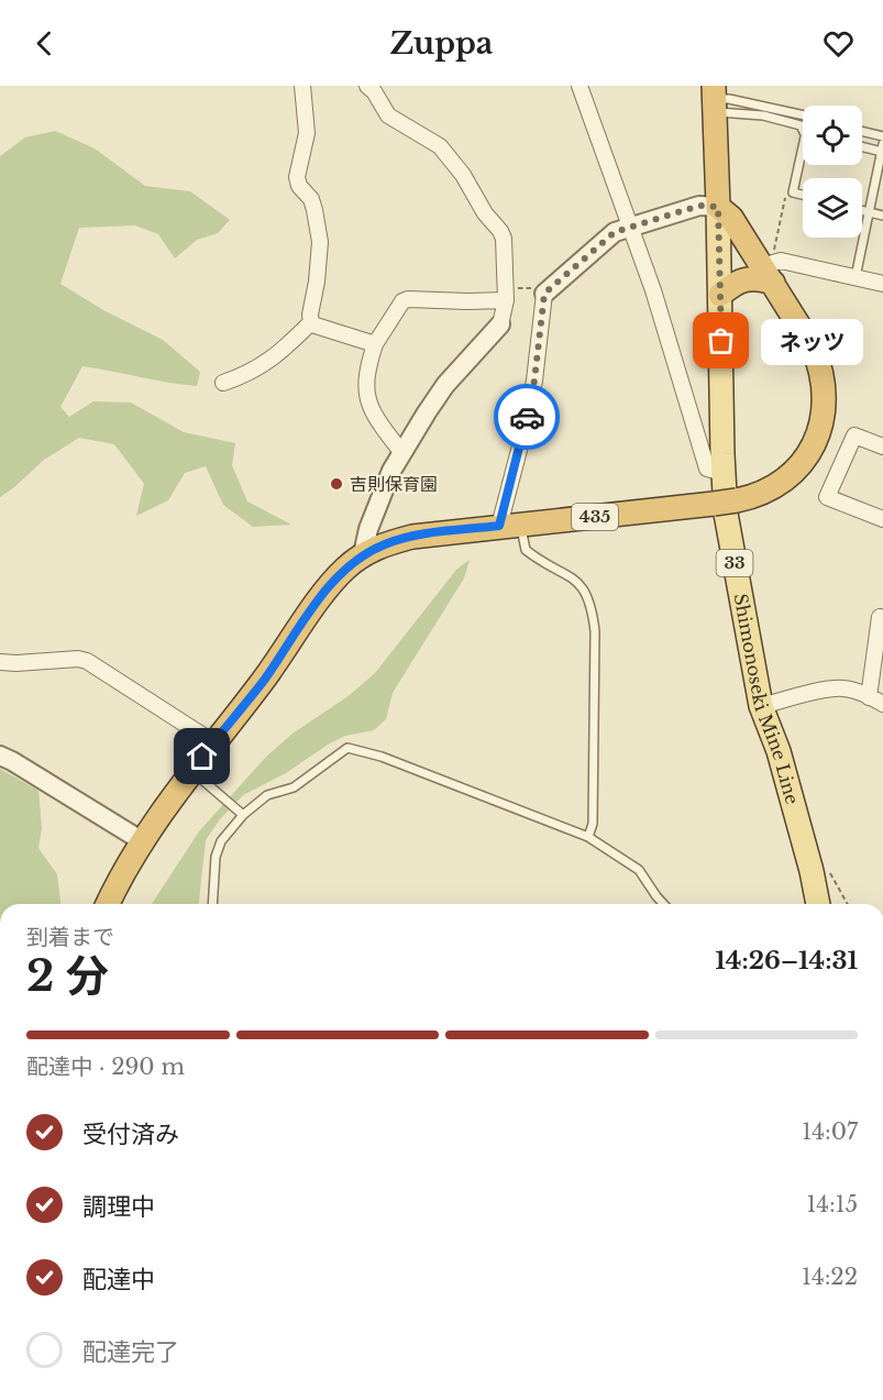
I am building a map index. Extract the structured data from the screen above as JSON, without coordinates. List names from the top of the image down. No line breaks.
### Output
{"streets":{"highway":["435"],"main road":["33","Shimonoseki Mine Line"]},"crossings":[["435","Shimonoseki Mine Line"]],"places":["ネッツ","吉則保育園"],"page":{"header":"Zuppa","bubble":"ネッツ","heading":["2 分","到着まで","14:26–14:31"],"bar":"配達中 · 290 m","list":[["受付済み","14:07"],["調理中","14:15"],["配達中","14:22"],"配達完了"]}}
